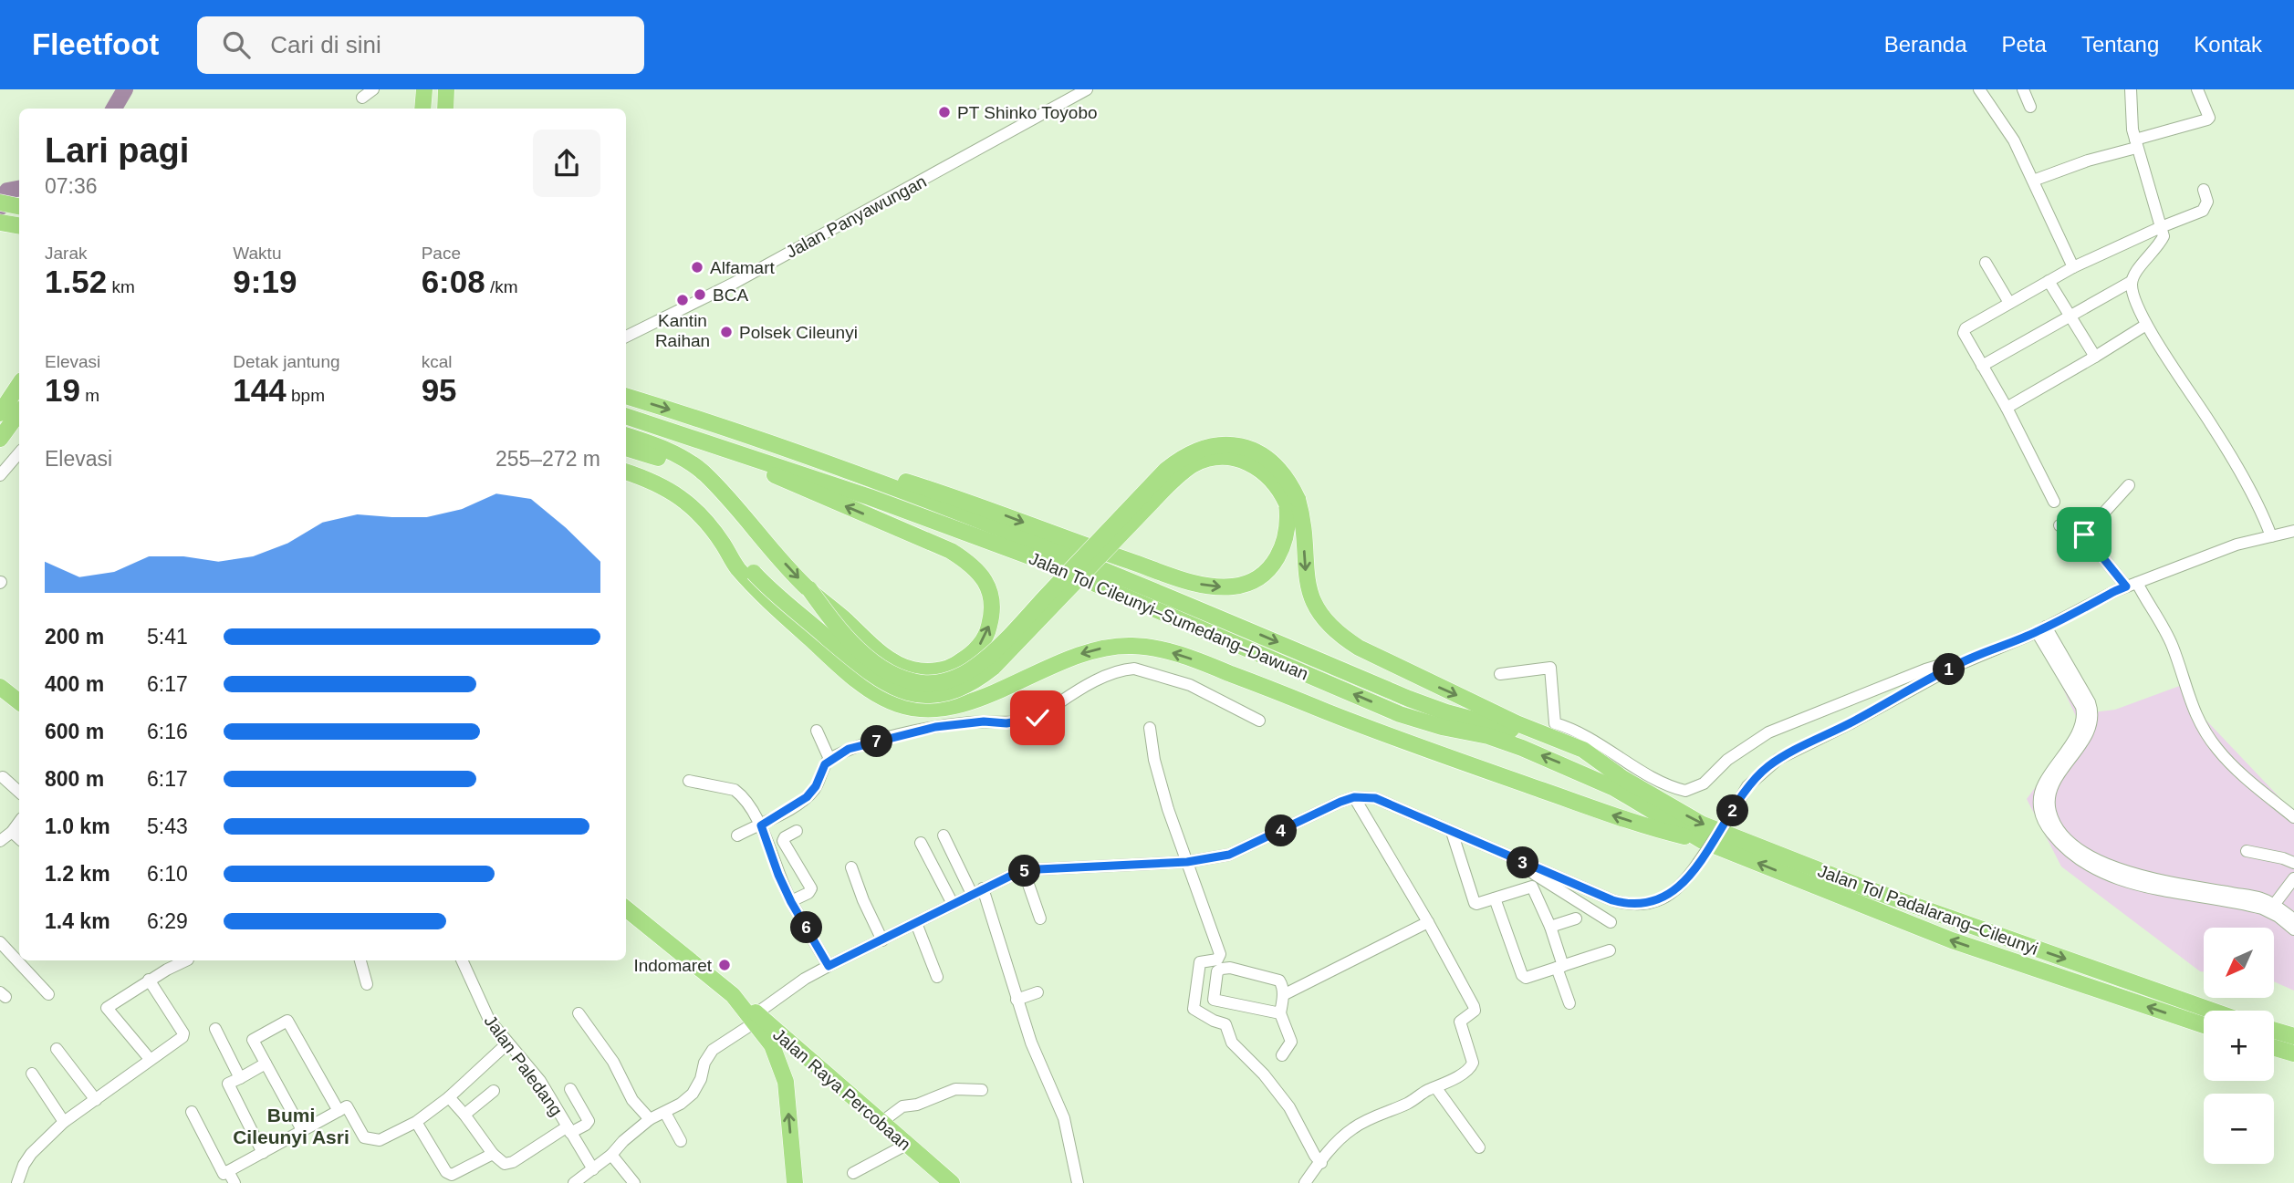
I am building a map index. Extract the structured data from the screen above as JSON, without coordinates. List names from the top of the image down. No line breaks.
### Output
{"streets":{"highway":["Jalan Tol Cileunyi–Sumedang–Dawuan","Jalan Tol Padalarang–Cileunyi","Jalan Raya Percobaan"],"street":["Jalan Panyawungan","Jalan Paledang"]},"crossings":[["Jalan Tol Cileunyi–Sumedang–Dawuan","Jalan Tol Padalarang–Cileunyi"]],"districts":["Bumi Cileunyi Asri"],"places":["PT Shinko Toyobo","Alfamart","BCA","Kantin Raihan","Polsek Cileunyi","Indomaret"],"north":"bottom left","page":{"header":"Fleetfoot","search":"Cari di sini","nav":["Beranda","Peta","Tentang","Kontak"],"heading":["Lari pagi","07:36"],"stats":[["Jarak","1.52 km"],["Waktu","9:19"],["Pace","6:08 /km"],["Elevasi","19 m"],["Detak jantung","144 bpm"],["kcal","95"]],"chart":["Elevasi","255–272 m"],"list":[{"name":"200 m","note":"5:41"},{"name":"400 m","note":"6:17"},{"name":"600 m","note":"6:16"},{"name":"800 m","note":"6:17"},{"name":"1.0 km","note":"5:43"},{"name":"1.2 km","note":"6:10"},{"name":"1.4 km","note":"6:29"}],"pins":["1","7","2","4","3","5","6"],"map_buttons":["+","−"]}}
